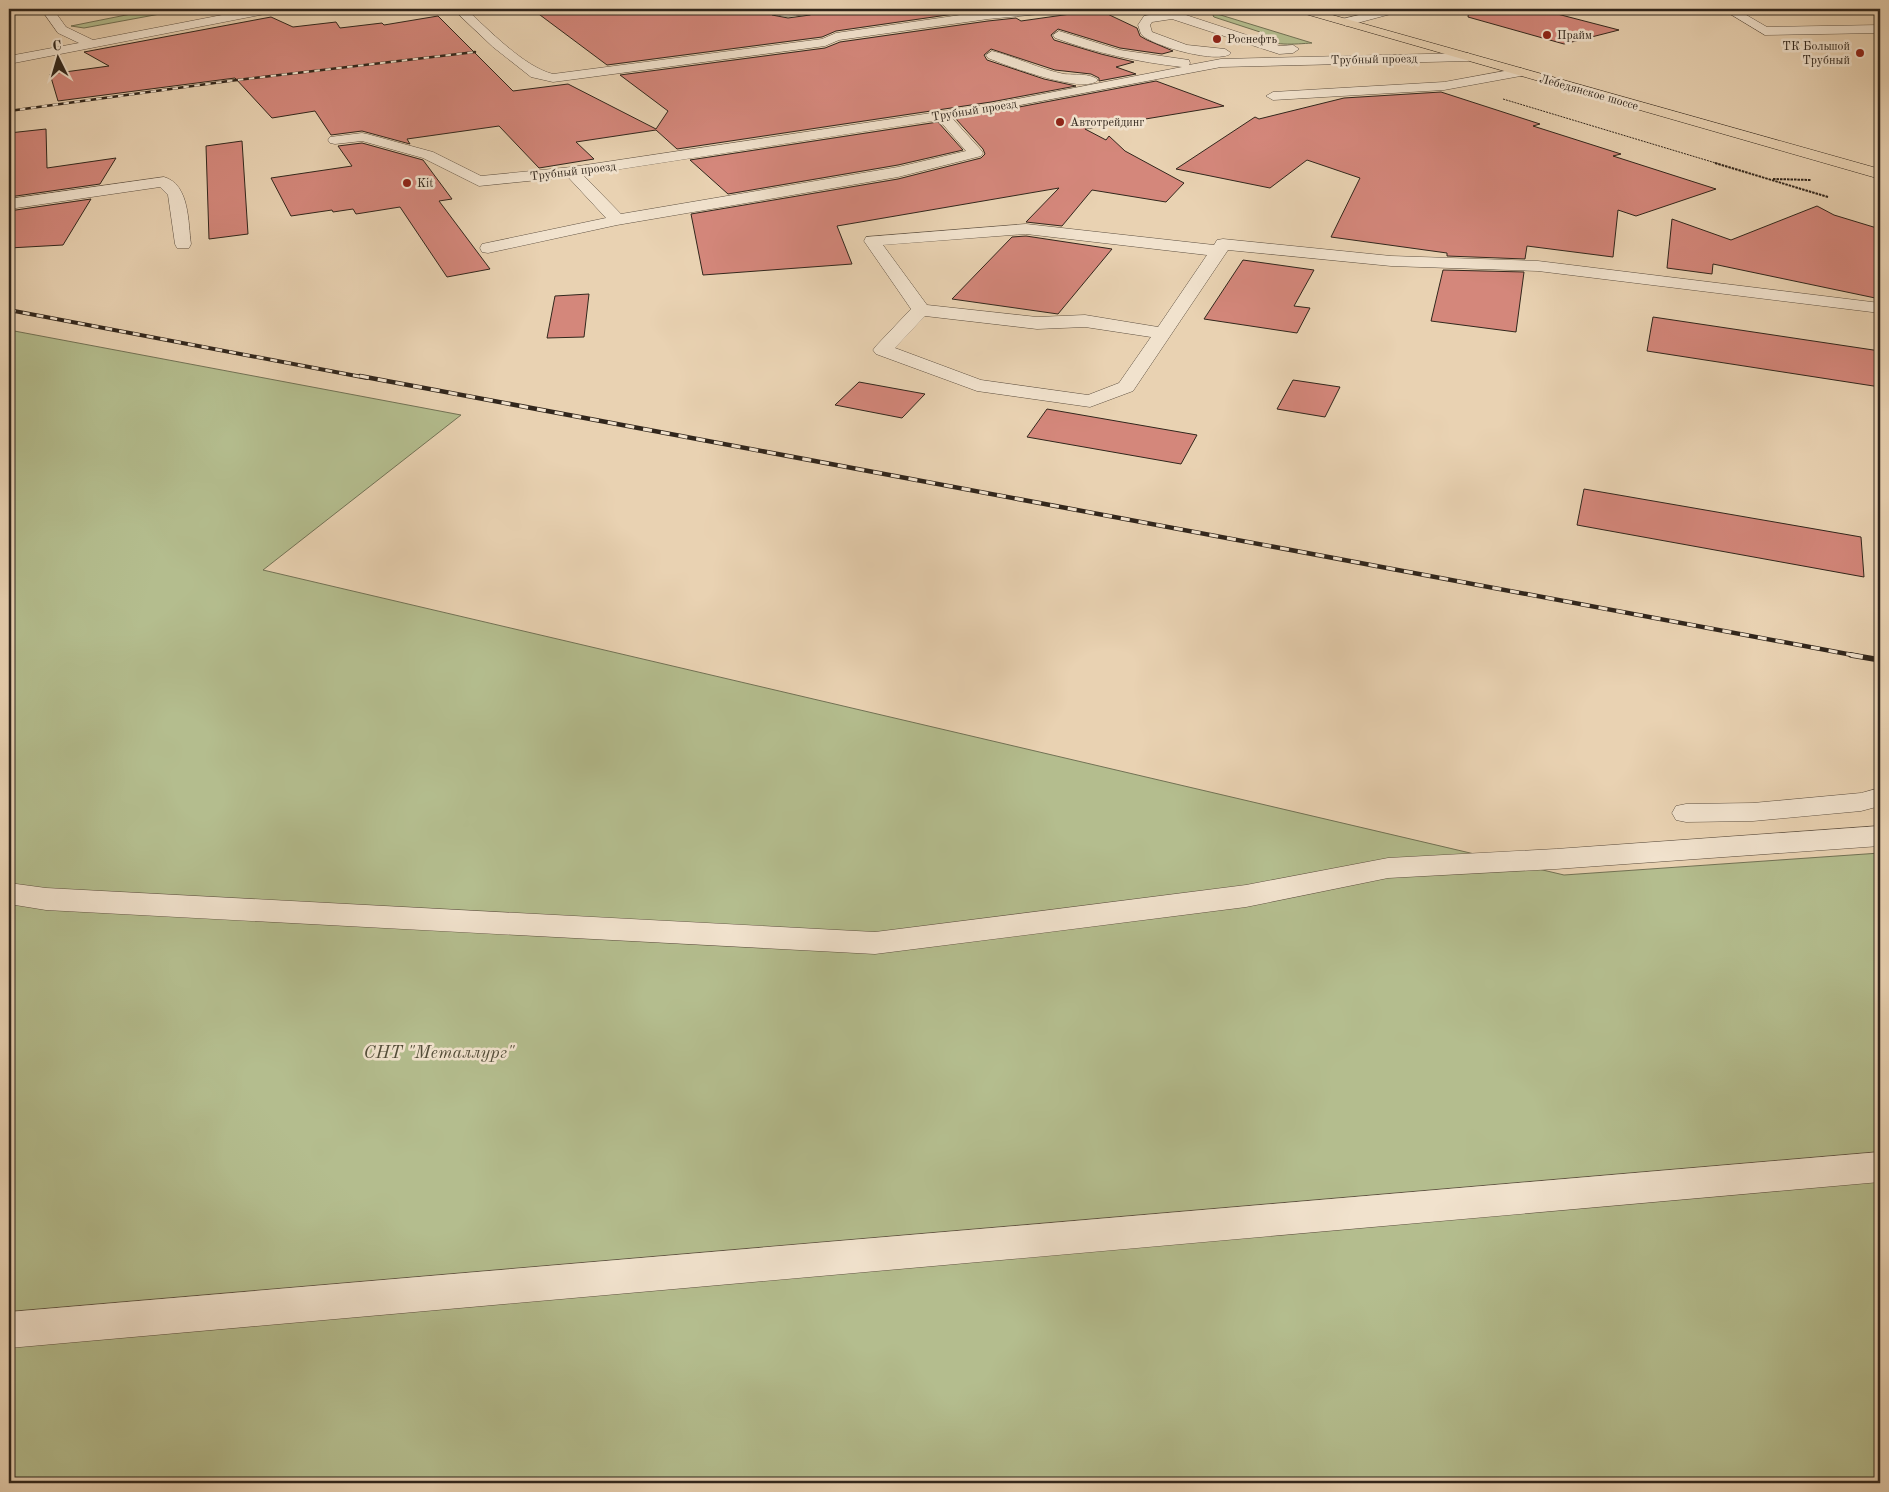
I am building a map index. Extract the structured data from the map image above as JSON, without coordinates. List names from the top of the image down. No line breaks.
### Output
{"streets":{"main road":["Лебедянское шоссе"],"street":["Трубный проезд"]},"crossings":[["Трубный проезд","Лебедянское шоссе"]],"parks":["СНТ \"Металлург\""],"places":["Прайм","Роснефть","ТК Большой Трубный","Автотрейдинг","Kit"],"north":"top"}
